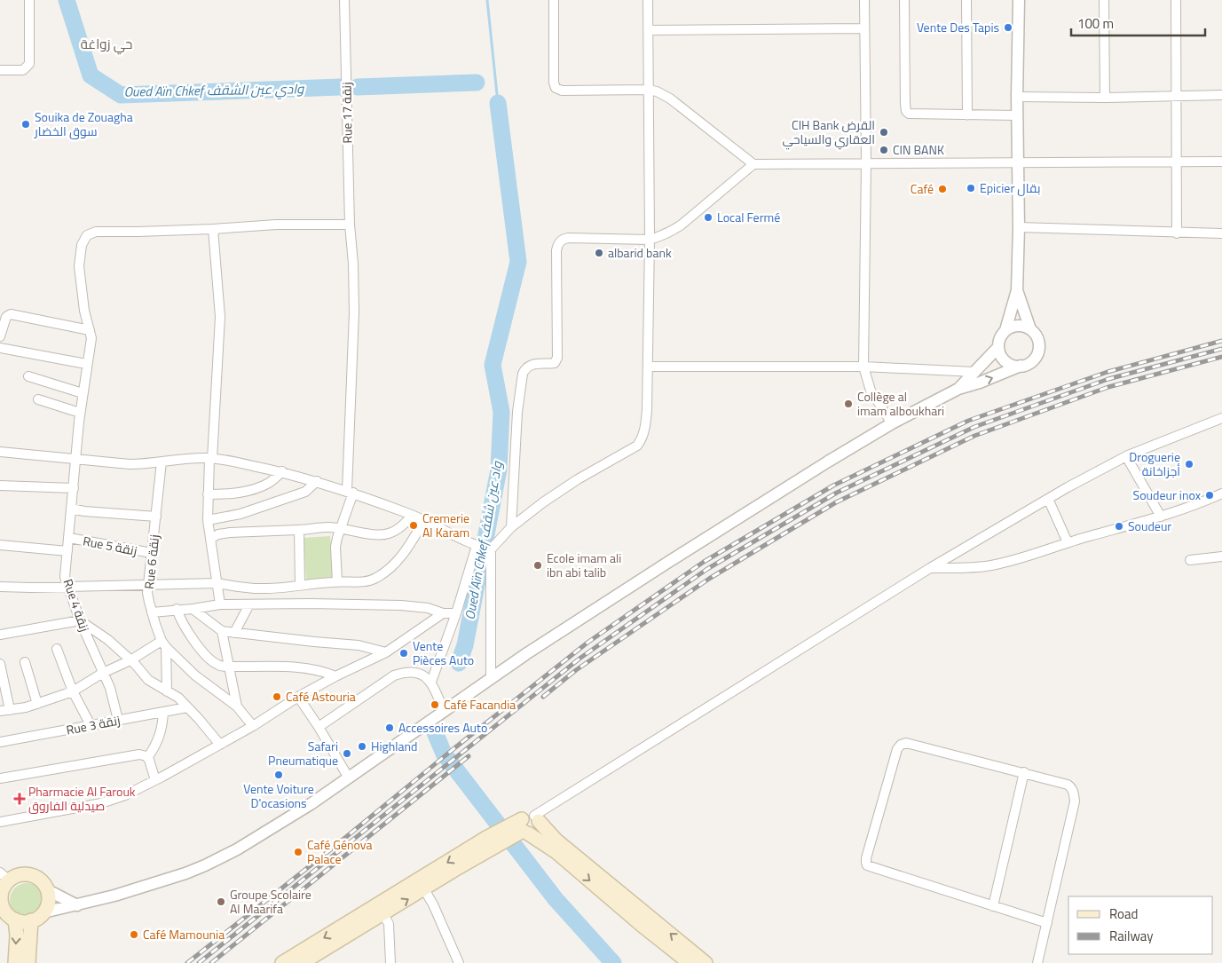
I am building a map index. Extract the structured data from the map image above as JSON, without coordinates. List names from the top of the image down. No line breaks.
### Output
{"streets":{"street":["Rue 17 زنقة","Rue 5 زنقة","Rue 6 زنقة","Rue 4 زنقة","Rue 3 زنقة"]},"crossings":[["Rue 5 زنقة","Rue 6 زنقة"],["Rue 5 زنقة","Rue 4 زنقة"],["Rue 4 زنقة","Rue 3 زنقة"]],"districts":["حي زواغة"],"water":["Oued Aïn Chkef وادي عين الشقف","Oued Aïn Chkef واد عين شقف"],"places":{"other":["Vente Des Tapis","Souika de Zouagha سوق الخضار","CIH Bank القرض العقاري والسياحي","CIN BANK","Epicier بقال","Café","Local Fermé","albarid bank","Collège al imam alboukhari","Droguerie أجزاخانة","Soudeur inox","Cremerie Al Karam","Soudeur","Ecole imam ali ibn abi talib","Vente Pièces Auto","Café Astouria","Café Facandia","Accessoires Auto","Highland","Safari Pneumatique","Vente Voiture D'ocasions","Café Génova Palace","Groupe Scolaire Al Maarifa","Café Mamounia"],"health":["Pharmacie Al Farouk صيدلية الفاروق"]},"legend":["Road","Railway"],"scale_bar":"100 m"}
